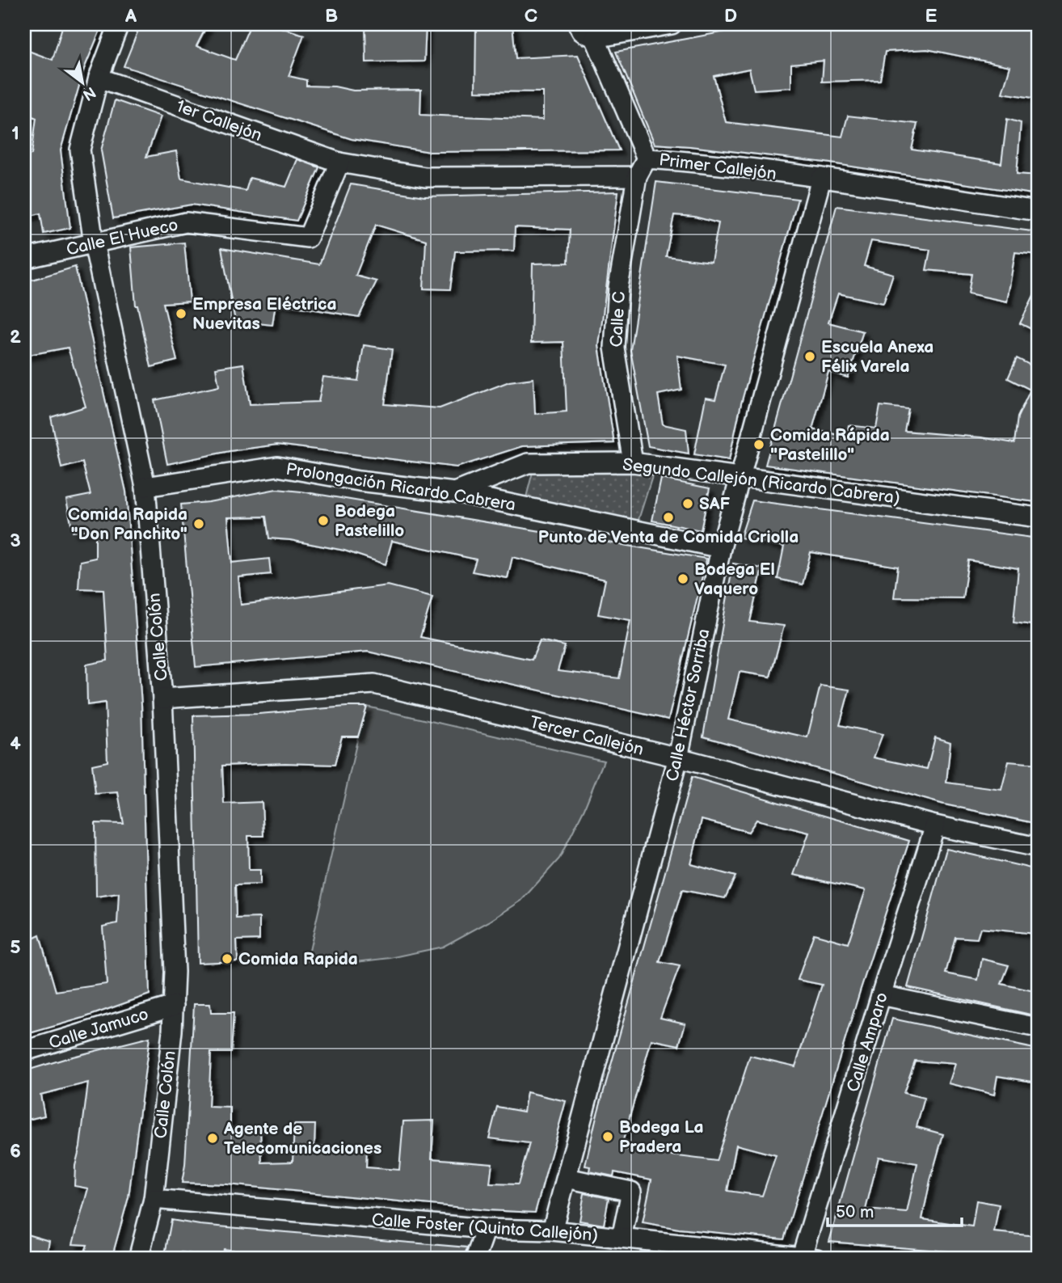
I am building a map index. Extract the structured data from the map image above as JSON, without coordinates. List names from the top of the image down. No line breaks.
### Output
{"streets":{"street":["1er Callejón","Primer Callejón","Calle El Hueco","Calle C","Segundo Callejón (Ricardo Cabrera)","Prolongación Ricardo Cabrera","Calle Colón","Calle Héctor Sorriba","Tercer Callejón","Calle Jamuco","Calle Amparo","Calle Foster (Quinto Callejón)"]},"crossings":[["1er Callejón","Primer Callejón"],["1er Callejón","Calle El Hueco"],["1er Callejón","Calle Colón"],["Primer Callejón","Calle El Hueco"],["Primer Callejón","Calle C"],["Primer Callejón","Calle Héctor Sorriba"],["Calle El Hueco","Calle Colón"],["Calle C","Segundo Callejón (Ricardo Cabrera)"],["Segundo Callejón (Ricardo Cabrera)","Prolongación Ricardo Cabrera"],["Segundo Callejón (Ricardo Cabrera)","Calle Héctor Sorriba"],["Prolongación Ricardo Cabrera","Calle Colón"],["Prolongación Ricardo Cabrera","Calle Héctor Sorriba"],["Calle Colón","Tercer Callejón"],["Calle Colón","Calle Jamuco"],["Calle Colón","Calle Foster (Quinto Callejón)"],["Calle Héctor Sorriba","Tercer Callejón"],["Calle Héctor Sorriba","Calle Foster (Quinto Callejón)"],["Tercer Callejón","Calle Amparo"],["Calle Amparo","Calle Foster (Quinto Callejón)"]],"places":["Empresa Eléctrica Nuevitas","Escuela Anexa Félix Varela","Comida Rápida \"Pastelillo\"","SAF","Punto de Venta de Comida Criolla","Bodega Pastelillo","Comida Rapida \"Don Panchito\"","Bodega El Vaquero","Comida Rapida","Bodega La Pradera","Agente de Telecomunicaciones"],"scale_bar":"50 m","north":"bottom right","grid":{"columns":["A","B","C","D","E"],"rows":["1","2","3","4","5","6"]}}
